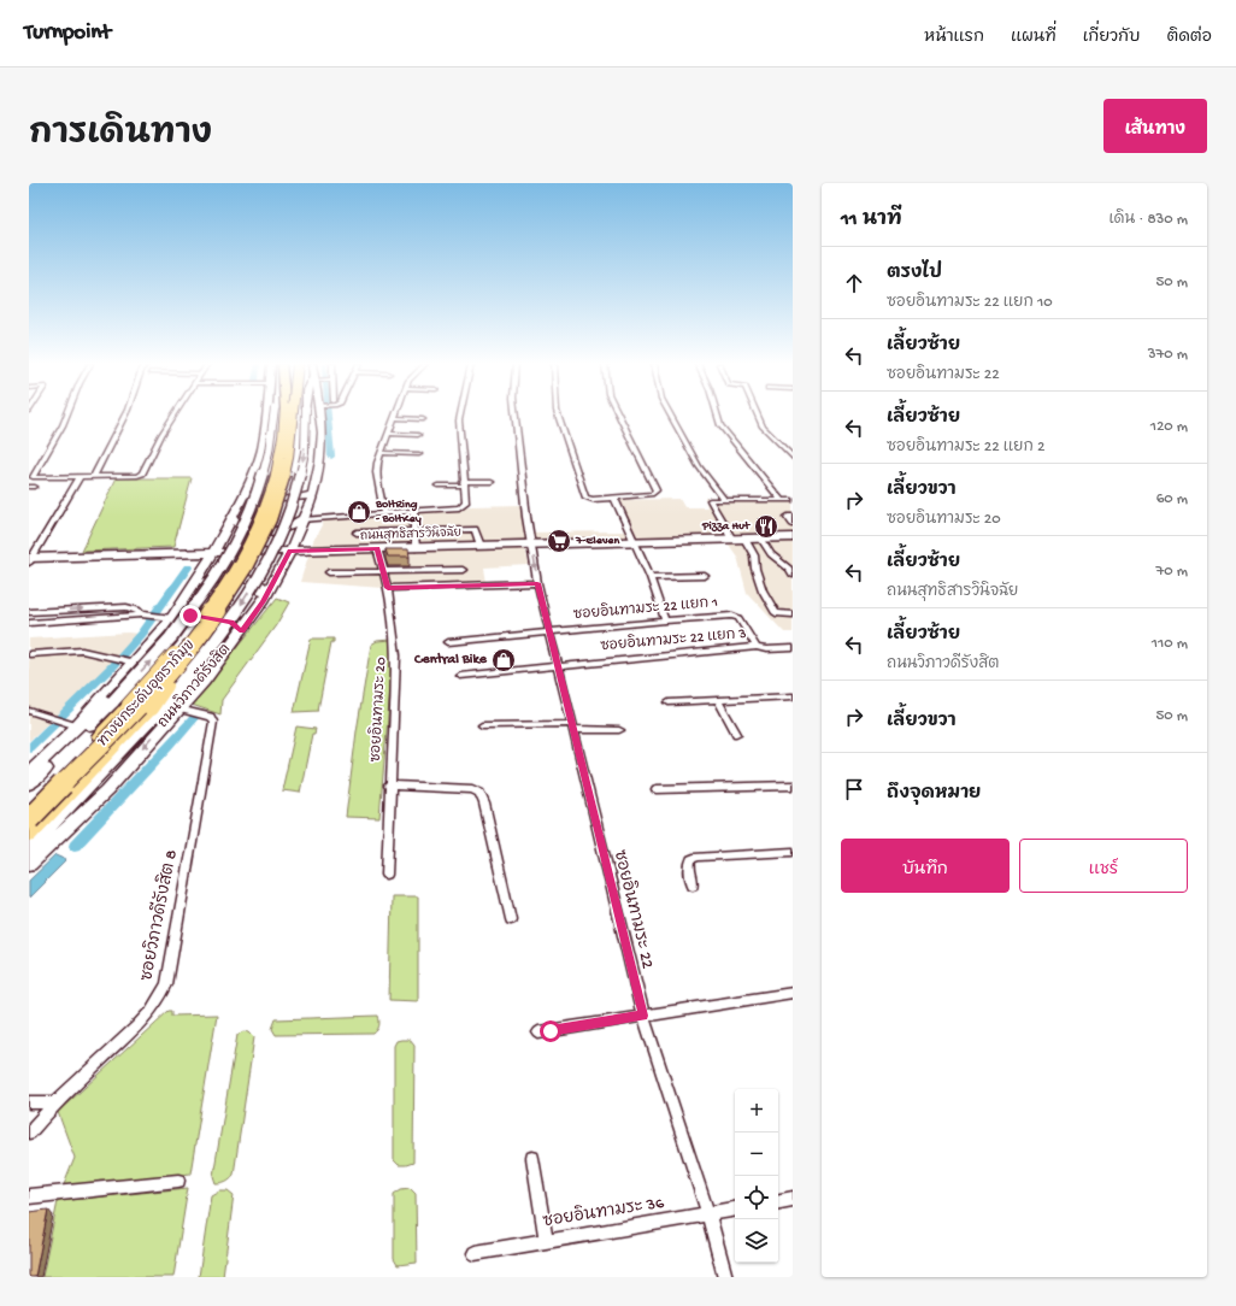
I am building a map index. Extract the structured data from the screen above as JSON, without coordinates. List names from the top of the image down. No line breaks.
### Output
{"streets":{"highway":["ถนนวิภาวดีรังสิต","ทางยกระดับอุตราภิมุข"],"main road":["ถนนสุทธิสารวินิจฉัย"],"street":["ซอยอินทามระ 22 แยก 1","ซอยอินทามระ 22 แยก 3","ซอยอินทามระ 20","ซอยอินทามระ 22","ซอยวิภาวดีรังสิต 8","ซอยอินทามระ 36"]},"crossings":[["ถนนสุทธิสารวินิจฉัย","ถนนวิภาวดีรังสิต"],["ถนนสุทธิสารวินิจฉัย","ซอยอินทามระ 20"],["ถนนสุทธิสารวินิจฉัย","ซอยอินทามระ 22"],["ซอยอินทามระ 22 แยก 1","ซอยอินทามระ 22 แยก 3"],["ซอยอินทามระ 22 แยก 1","ซอยอินทามระ 22"],["ซอยอินทามระ 22 แยก 3","ซอยอินทามระ 22"],["ถนนวิภาวดีรังสิต","ซอยวิภาวดีรังสิต 8"],["ซอยอินทามระ 22","ซอยอินทามระ 36"]],"places":{"shop":["BoltRing - BoltKey","Central Bike"],"restaurant":["Pizza Hut"],"supermarket":["7-Eleven"]},"page":{"header":"Turnpoint","nav":["หน้าแรก","แผนที่","เกี่ยวกับ","ติดต่อ"],"title":"การเดินทาง","buttons":["เส้นทาง",["บันทึก","แชร์"]],"heading":["11 นาที","เดิน · 830 m"],"list":[["ตรงไป","ซอยอินทามระ 22 แยก 10","50 m"],["เลี้ยวซ้าย","ซอยอินทามระ 22","370 m"],["เลี้ยวซ้าย","ซอยอินทามระ 22 แยก 2","120 m"],["เลี้ยวขวา","ซอยอินทามระ 20","60 m"],["เลี้ยวซ้าย","ถนนสุทธิสารวินิจฉัย","70 m"],["เลี้ยวซ้าย","ถนนวิภาวดีรังสิต","110 m"],["เลี้ยวขวา","50 m"],"ถึงจุดหมาย"],"map_buttons":["+","−"]}}
